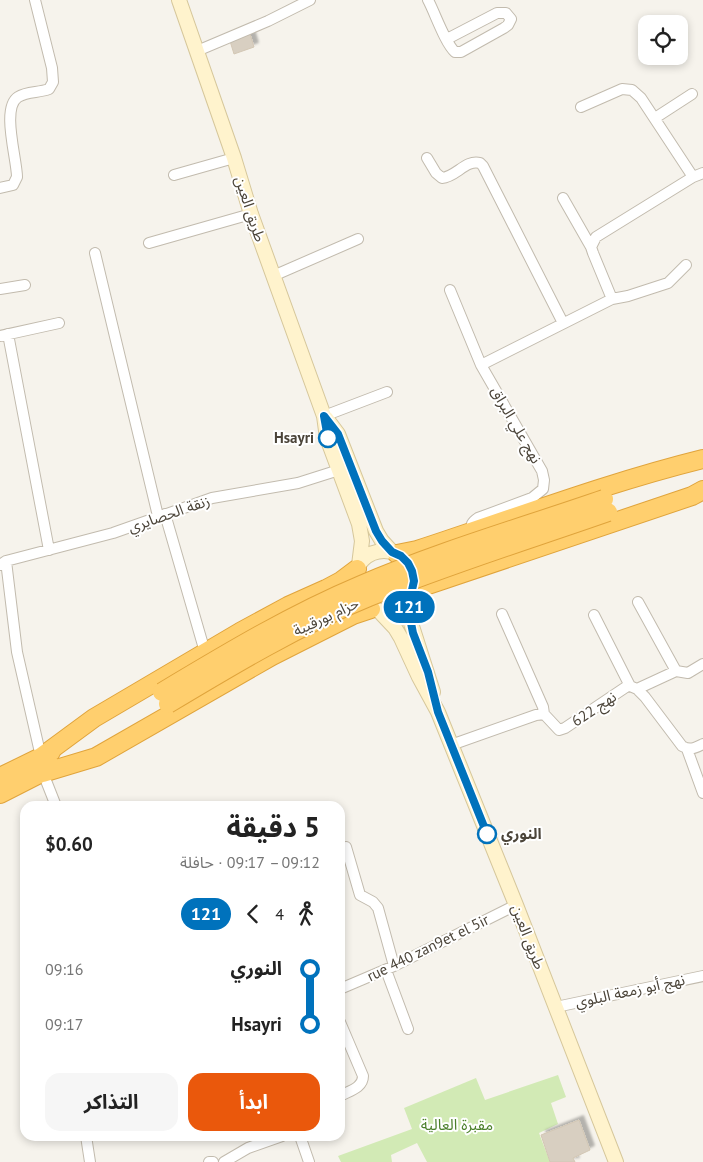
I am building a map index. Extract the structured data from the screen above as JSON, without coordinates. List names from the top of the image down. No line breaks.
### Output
{"streets":{"highway":["حزام بورقيبة"],"main road":["طريق العين"],"street":["نهج علي البراق","زنقة الحصايري","نهج 622","rue 440 zan9et el 5ir","نهج أبو زمعة البلوي"]},"crossings":[["طريق العين","زنقة الحصايري"],["طريق العين","rue 440 zan9et el 5ir"],["طريق العين","نهج أبو زمعة البلوي"]],"parks":["مقبرة العالية"],"places":["Hsayri","النوري"],"lines":["bus line 121"],"page":{"on_map":"121","heading":["5 دقيقة","09:12 – 09:17 · حافلة","$0.60"],"legs":["4","121"],"list":[{"name":"النوري","value":"09:16"},{"name":"Hsayri","value":"09:17"}],"buttons":["ابدأ","التذاكر"]}}
